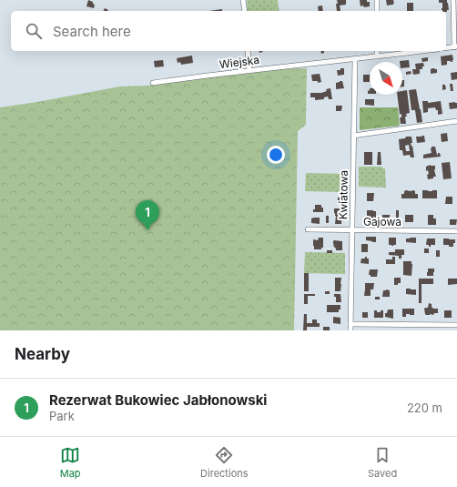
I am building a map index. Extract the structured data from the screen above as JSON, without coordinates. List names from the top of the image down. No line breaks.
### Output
{"streets":{"street":["Wiejska","Kwiatowa","Gajowa"]},"crossings":[["Wiejska","Kwiatowa"],["Kwiatowa","Gajowa"]],"north":"bottom right","page":{"search":"Search here","pins":"1","heading":"Nearby","list":[{"mark":"1","name":"Rezerwat Bukowiec Jabłonowski","note":"Park","value":"220 m"}],"nav":["Map","Directions","Saved"]}}
